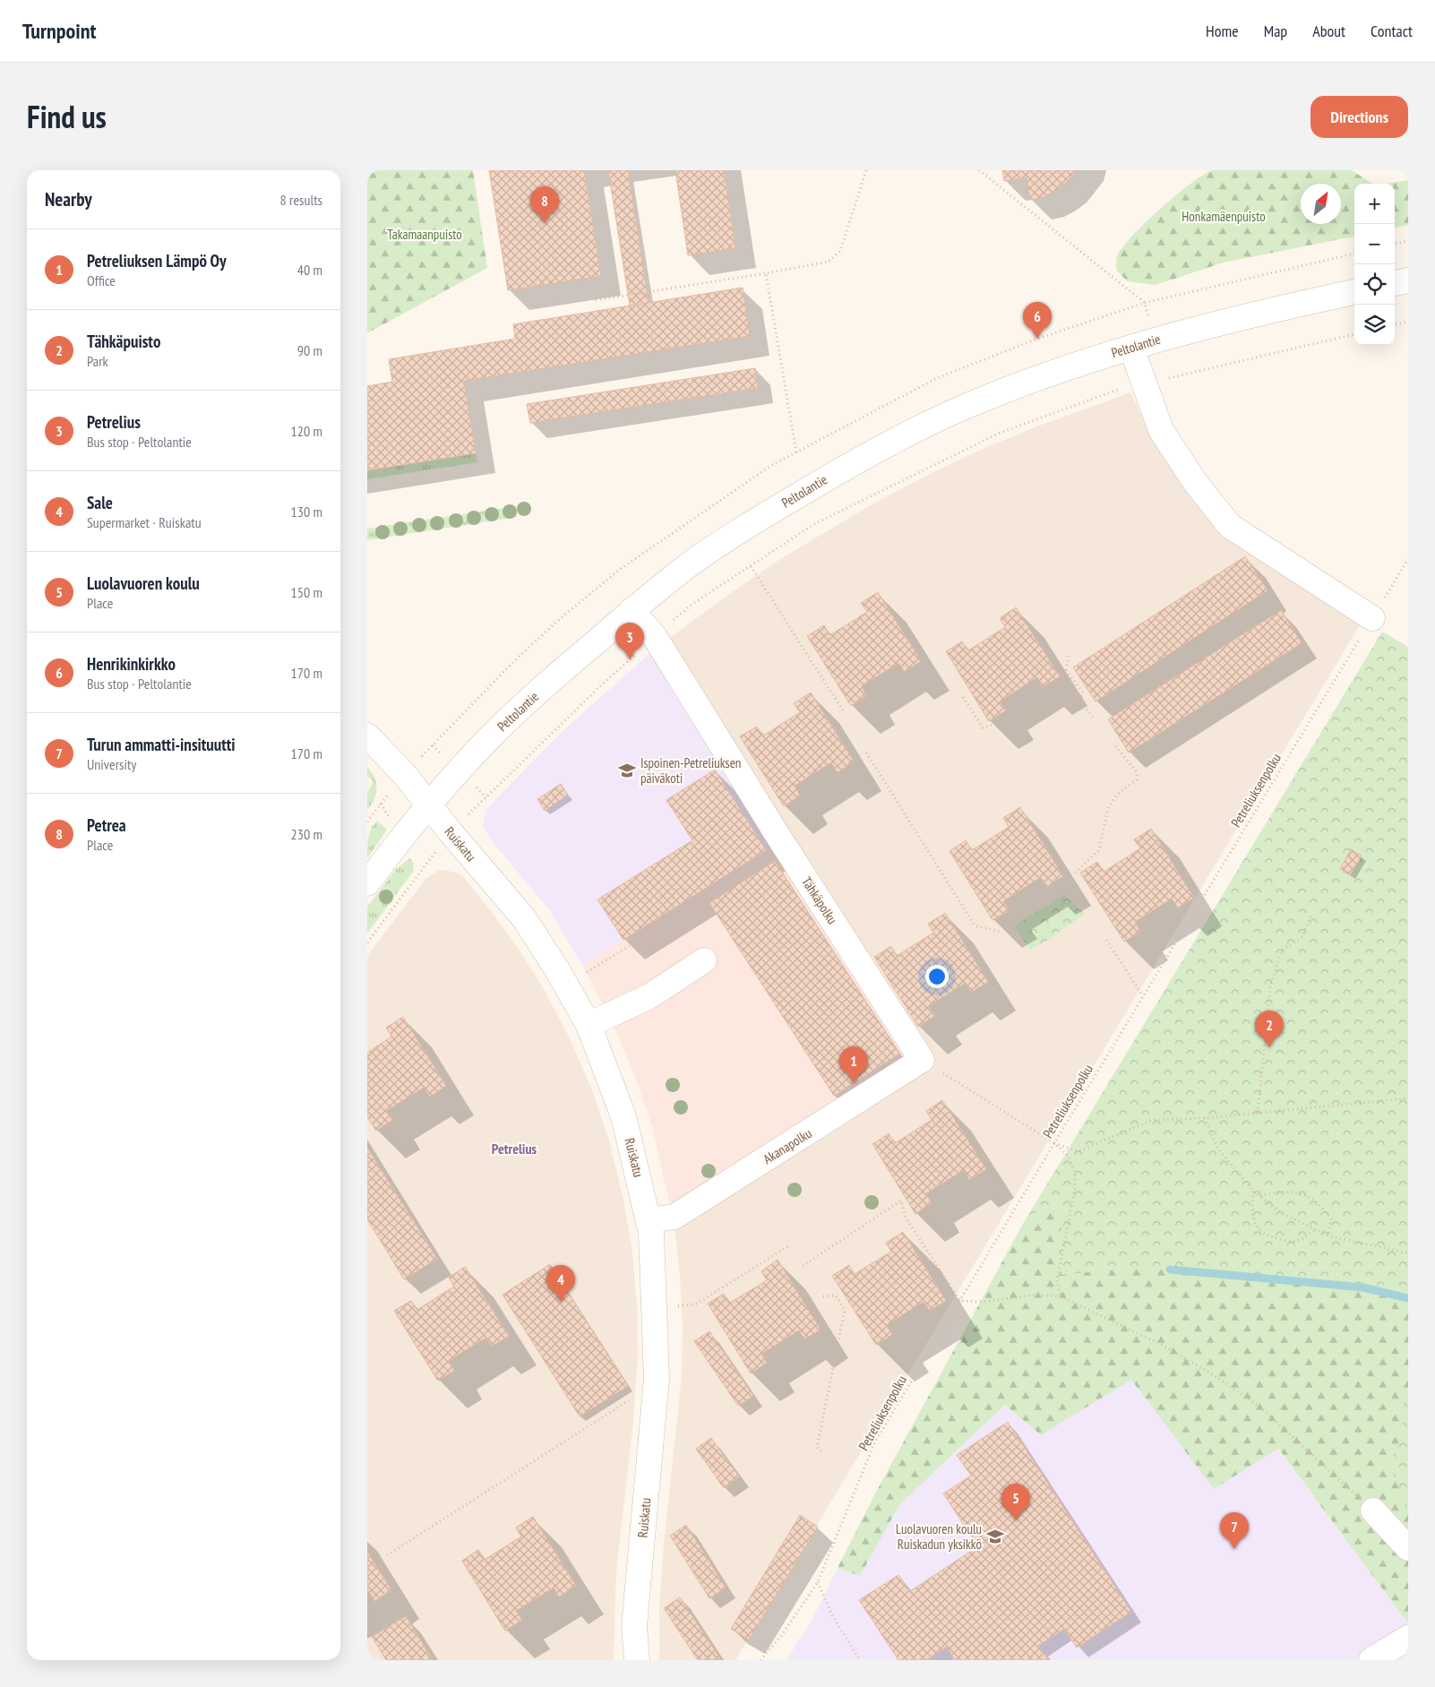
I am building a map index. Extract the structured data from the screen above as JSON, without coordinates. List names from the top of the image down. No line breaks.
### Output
{"streets":{"street":["Peltolantie","Ruiskatu","Tähkäpolku","Akanapolku"],"path":["Petreliuksenpolku"]},"crossings":[["Peltolantie","Ruiskatu"],["Peltolantie","Tähkäpolku"],["Ruiskatu","Akanapolku"],["Tähkäpolku","Akanapolku"]],"districts":["Petrelius"],"parks":["Honkamäenpuisto","Takamaanpuisto"],"places":{"school or university":["Ispoinen-Petreliuksen päiväkoti","Luolavuoren koulu Ruiskadun yksikkö"]},"north":"top right","page":{"header":"Turnpoint","nav":["Home","Map","About","Contact"],"title":"Find us","buttons":"Directions","heading":["Nearby","8 results"],"map_buttons":["+","−"],"pins":["8","6","3","2","1","4","5","7"],"list":[{"mark":"1","name":"Petreliuksen Lämpö Oy","note":"Office","value":"40 m"},{"mark":"2","name":"Tähkäpuisto","note":"Park","value":"90 m"},{"mark":"3","name":"Petrelius","note":"Bus stop · Peltolantie","value":"120 m"},{"mark":"4","name":"Sale","note":"Supermarket · Ruiskatu","value":"130 m"},{"mark":"5","name":"Luolavuoren koulu","note":"Place","value":"150 m"},{"mark":"6","name":"Henrikinkirkko","note":"Bus stop · Peltolantie","value":"170 m"},{"mark":"7","name":"Turun ammatti-insituutti","note":"University","value":"170 m"},{"mark":"8","name":"Petrea","note":"Place","value":"230 m"}]}}
